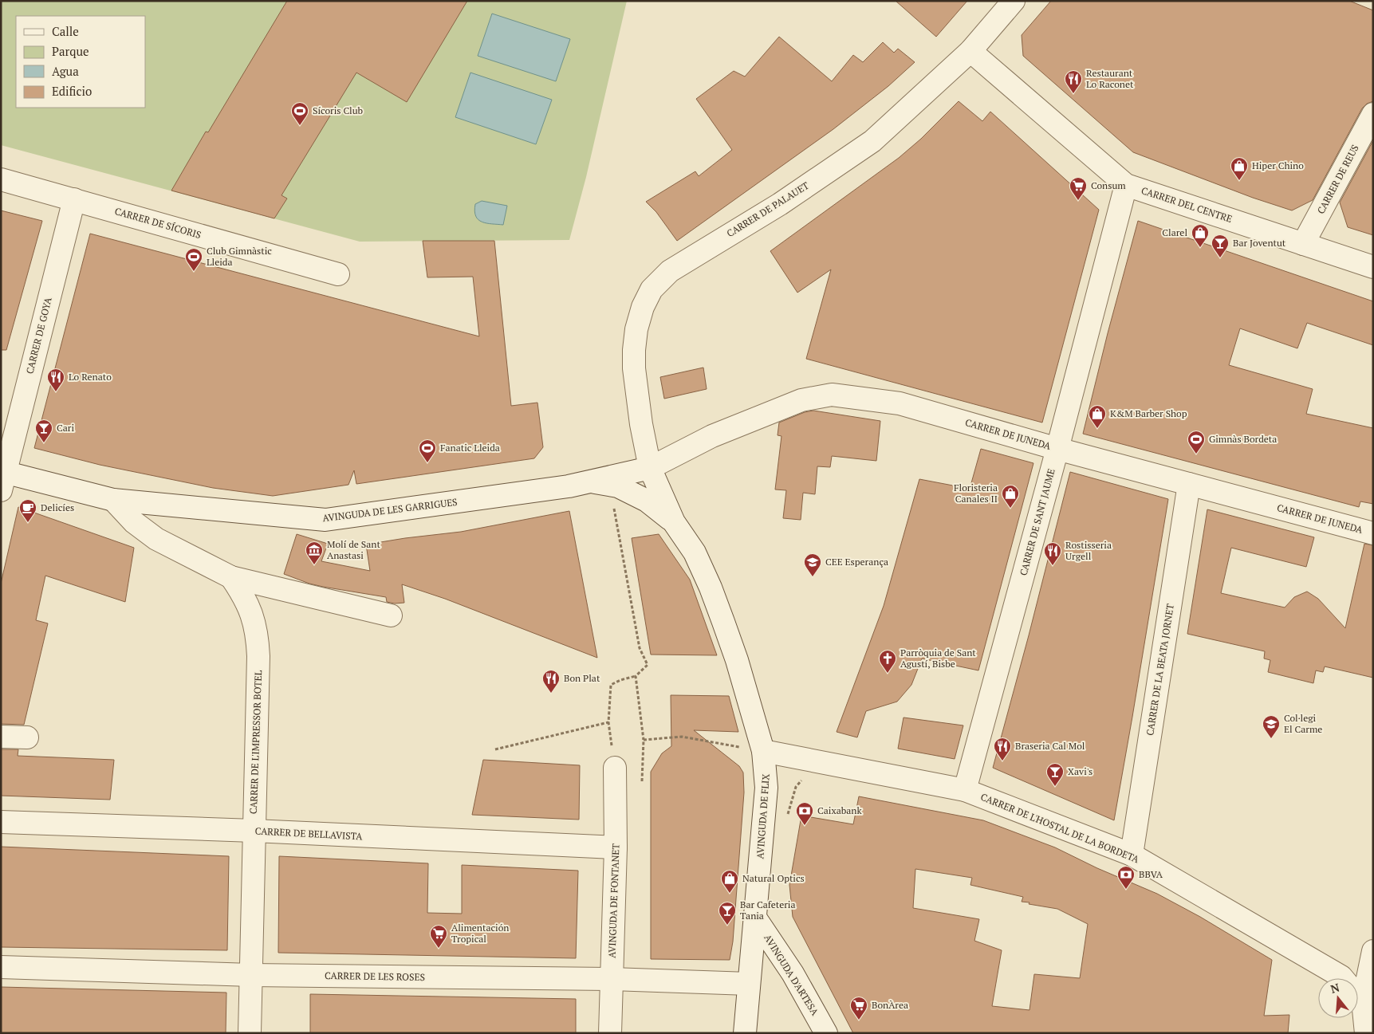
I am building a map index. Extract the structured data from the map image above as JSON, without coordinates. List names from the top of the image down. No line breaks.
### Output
{"streets":{"street":["CARRER DE REUS","CARRER DEL CENTRE","CARRER DE PALAUET","CARRER DE SÍCORIS","CARRER DE GOYA","CARRER DE JUNEDA","AVINGUDA DE LES GARRIGUES","CARRER DE SANT JAUME","CARRER DE LA BEATA JORNET","CARRER DE L'IMPRESSOR BOTEL","AVINGUDA DE FLIX","CARRER DE L'HOSTAL DE LA BORDETA","CARRER DE BELLAVISTA","AVINGUDA DE FONTANET","AVINGUDA D'ARTESA","CARRER DE LES ROSES"]},"crossings":[["CARRER DE REUS","CARRER DEL CENTRE"],["CARRER DEL CENTRE","CARRER DE PALAUET"],["CARRER DEL CENTRE","CARRER DE SANT JAUME"],["CARRER DE PALAUET","CARRER DE JUNEDA"],["CARRER DE PALAUET","AVINGUDA DE FLIX"],["CARRER DE SÍCORIS","CARRER DE GOYA"],["CARRER DE GOYA","AVINGUDA DE LES GARRIGUES"],["CARRER DE JUNEDA","AVINGUDA DE LES GARRIGUES"],["CARRER DE JUNEDA","CARRER DE SANT JAUME"],["CARRER DE JUNEDA","CARRER DE LA BEATA JORNET"],["CARRER DE SANT JAUME","CARRER DE L'HOSTAL DE LA BORDETA"],["CARRER DE LA BEATA JORNET","CARRER DE L'HOSTAL DE LA BORDETA"],["CARRER DE L'IMPRESSOR BOTEL","CARRER DE BELLAVISTA"],["CARRER DE L'IMPRESSOR BOTEL","CARRER DE LES ROSES"],["AVINGUDA DE FLIX","CARRER DE L'HOSTAL DE LA BORDETA"],["AVINGUDA DE FLIX","AVINGUDA D'ARTESA"],["AVINGUDA DE FLIX","CARRER DE LES ROSES"],["CARRER DE BELLAVISTA","AVINGUDA DE FONTANET"],["AVINGUDA DE FONTANET","CARRER DE LES ROSES"]],"places":{"restaurant":["Restaurant Lo Raconet","Lo Renato","Rostisseria Urgell","Bon Plat","Braseria Cal Mol"],"sports":["Sícoris Club","Club Gimnàstic Lleida","Gimnàs Bordeta","Fanatic Lleida"],"shop":["Hiper Chino","Clarel","K&M Barber Shop","Floristeria Canales II","Natural Optics"],"supermarket":["Consum","Alimentación Tropical","BonÀrea"],"bar":["Bar Joventut","Cari","Xavi's","Bar Cafeteria Tania"],"cafe":["Delicíes"],"museum":["Molí de Sant Anastasi"],"school or university":["CEE Esperança","Col·legi El Carme"],"church":["Parròquia de Sant Agustí, Bisbe"],"bank":["Caixabank","BBVA"]},"legend":["Calle","Parque","Agua","Edificio"],"north":"top"}
